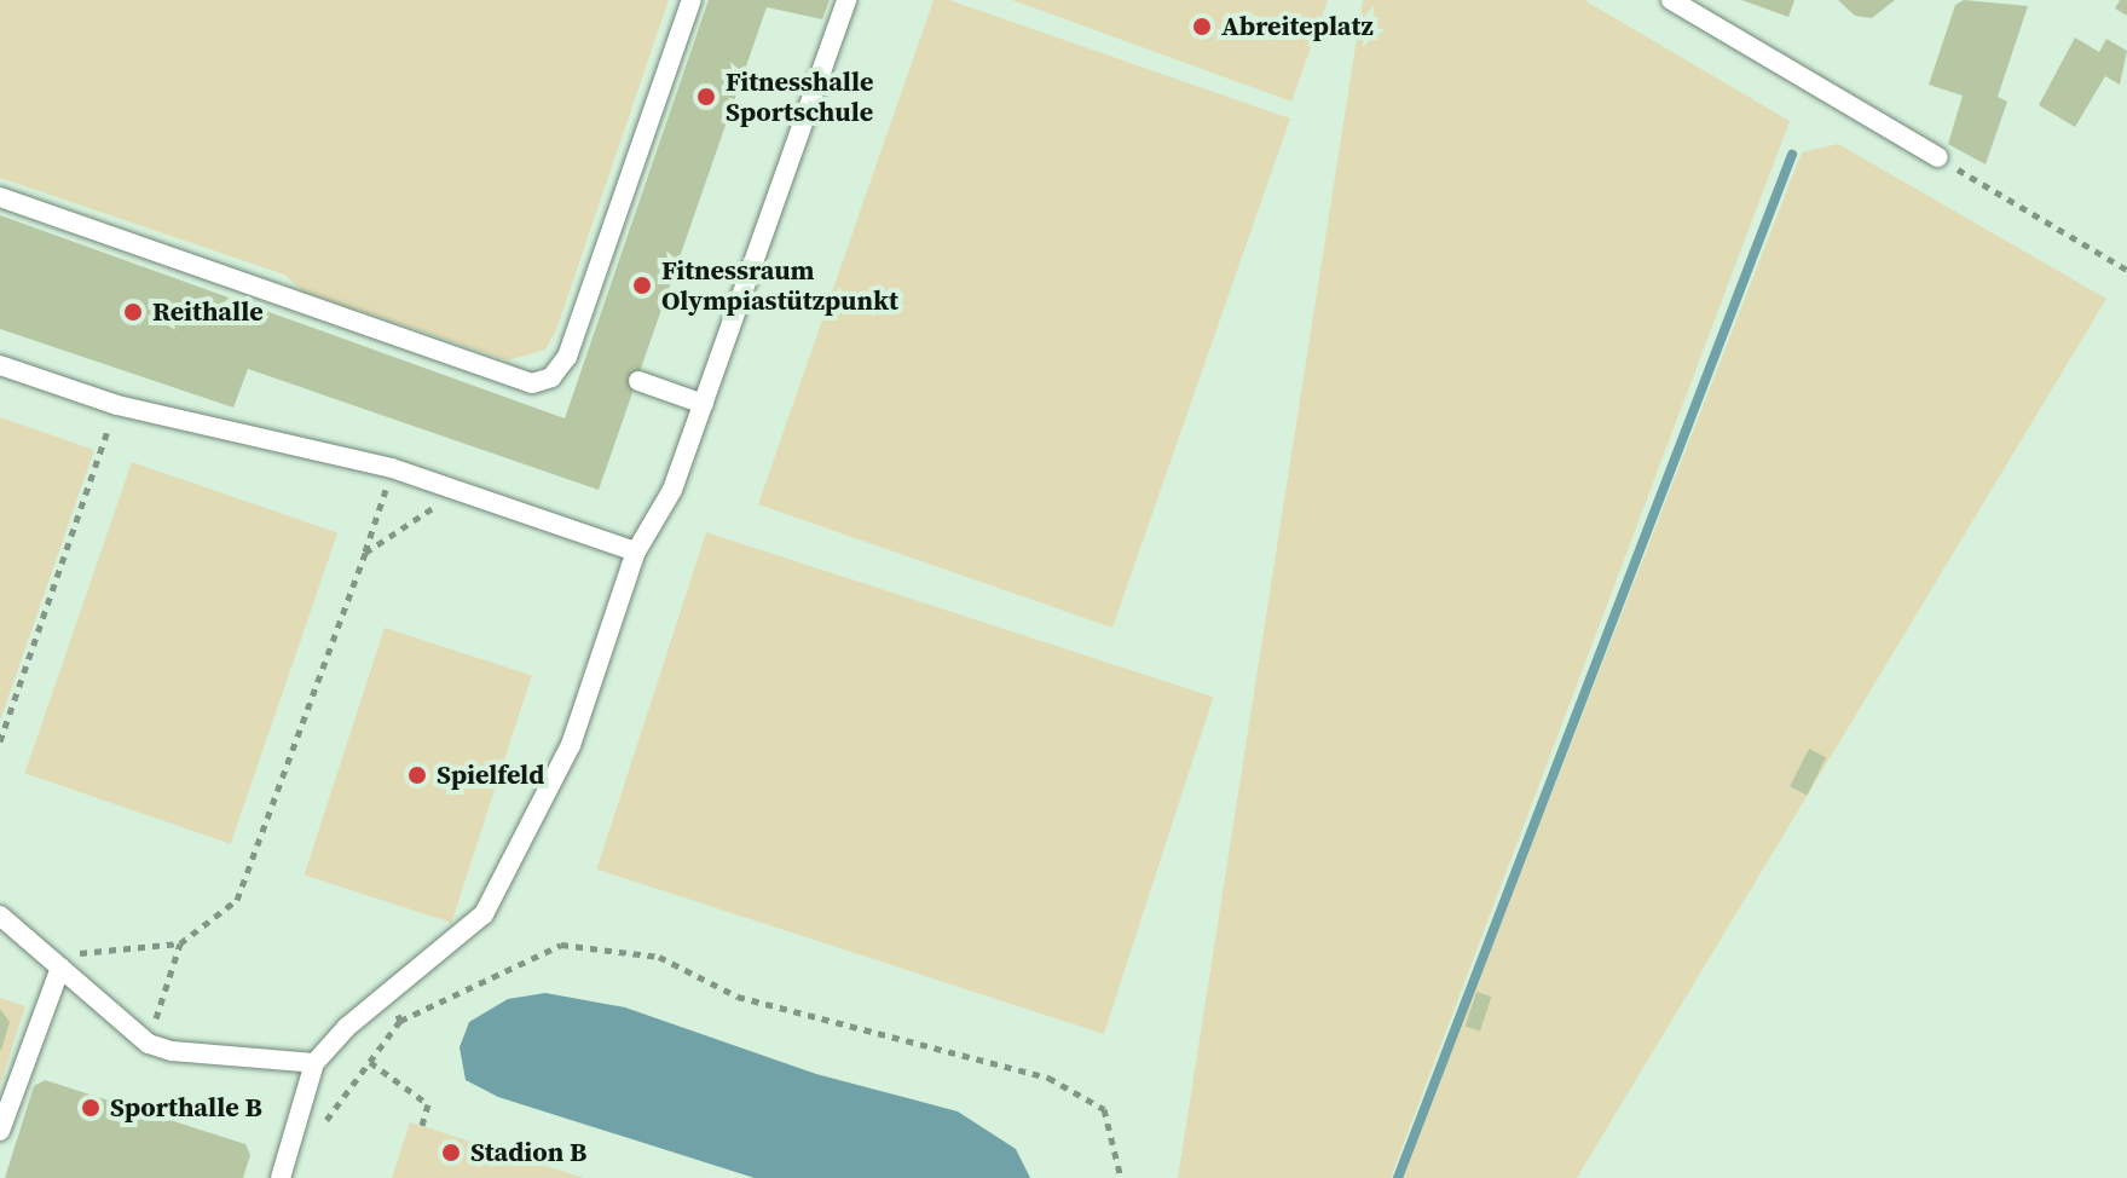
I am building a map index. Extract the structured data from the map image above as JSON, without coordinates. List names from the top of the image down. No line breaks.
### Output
{"places":["Abreiteplatz","Fitnesshalle Sportschule","Fitnessraum Olympiastützpunkt","Reithalle","Spielfeld","Sporthalle B","Stadion B"]}
